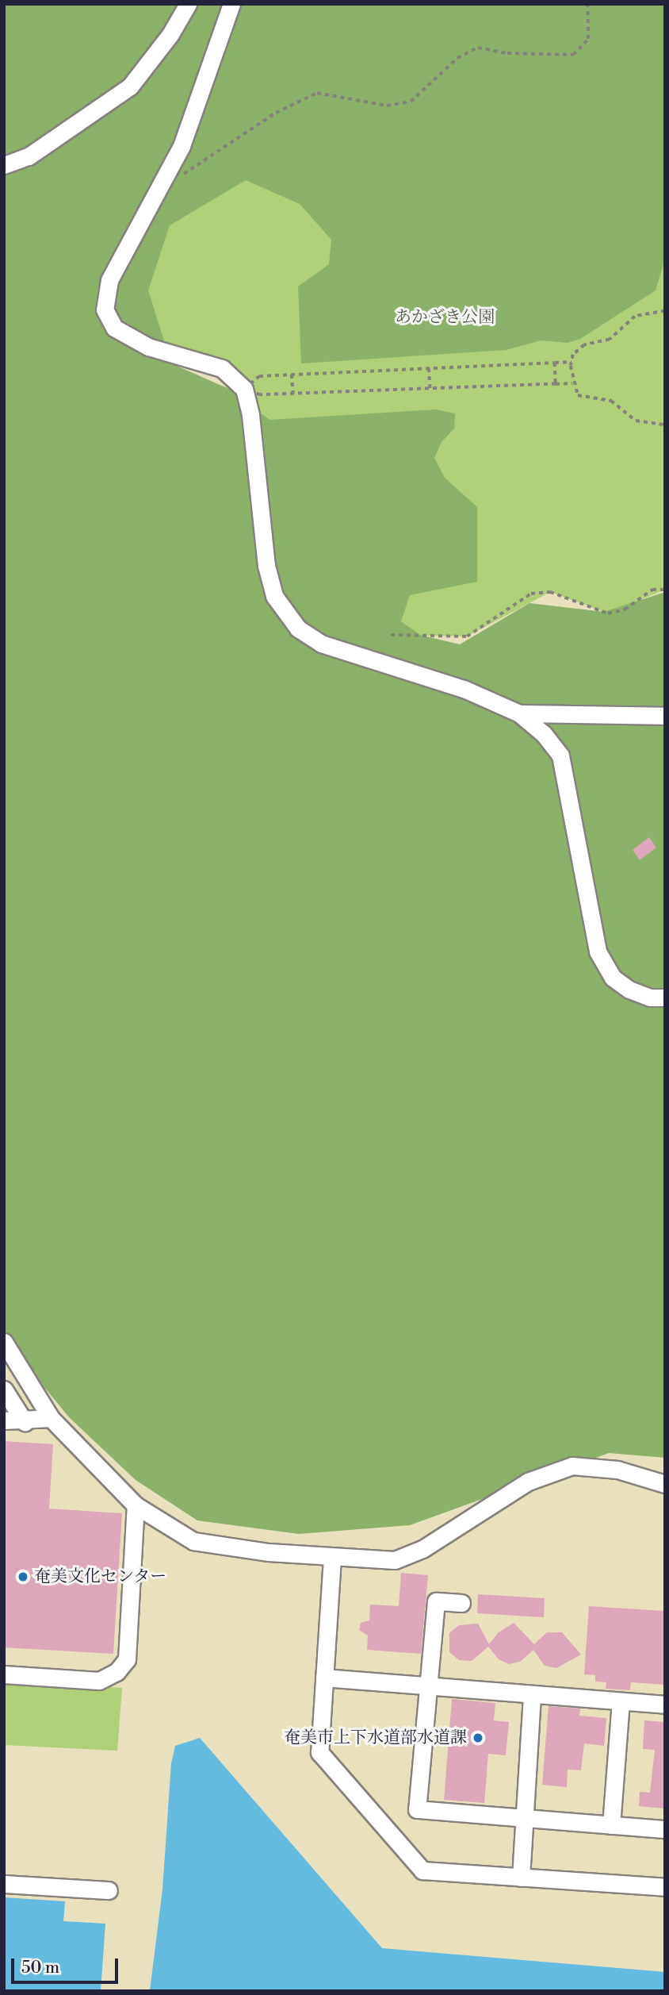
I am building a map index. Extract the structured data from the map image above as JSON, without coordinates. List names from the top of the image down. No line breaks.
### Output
{"parks":["あかざき公園"],"places":["奄美文化センター","奄美市上下水道部水道課"],"scale_bar":"50 m"}
